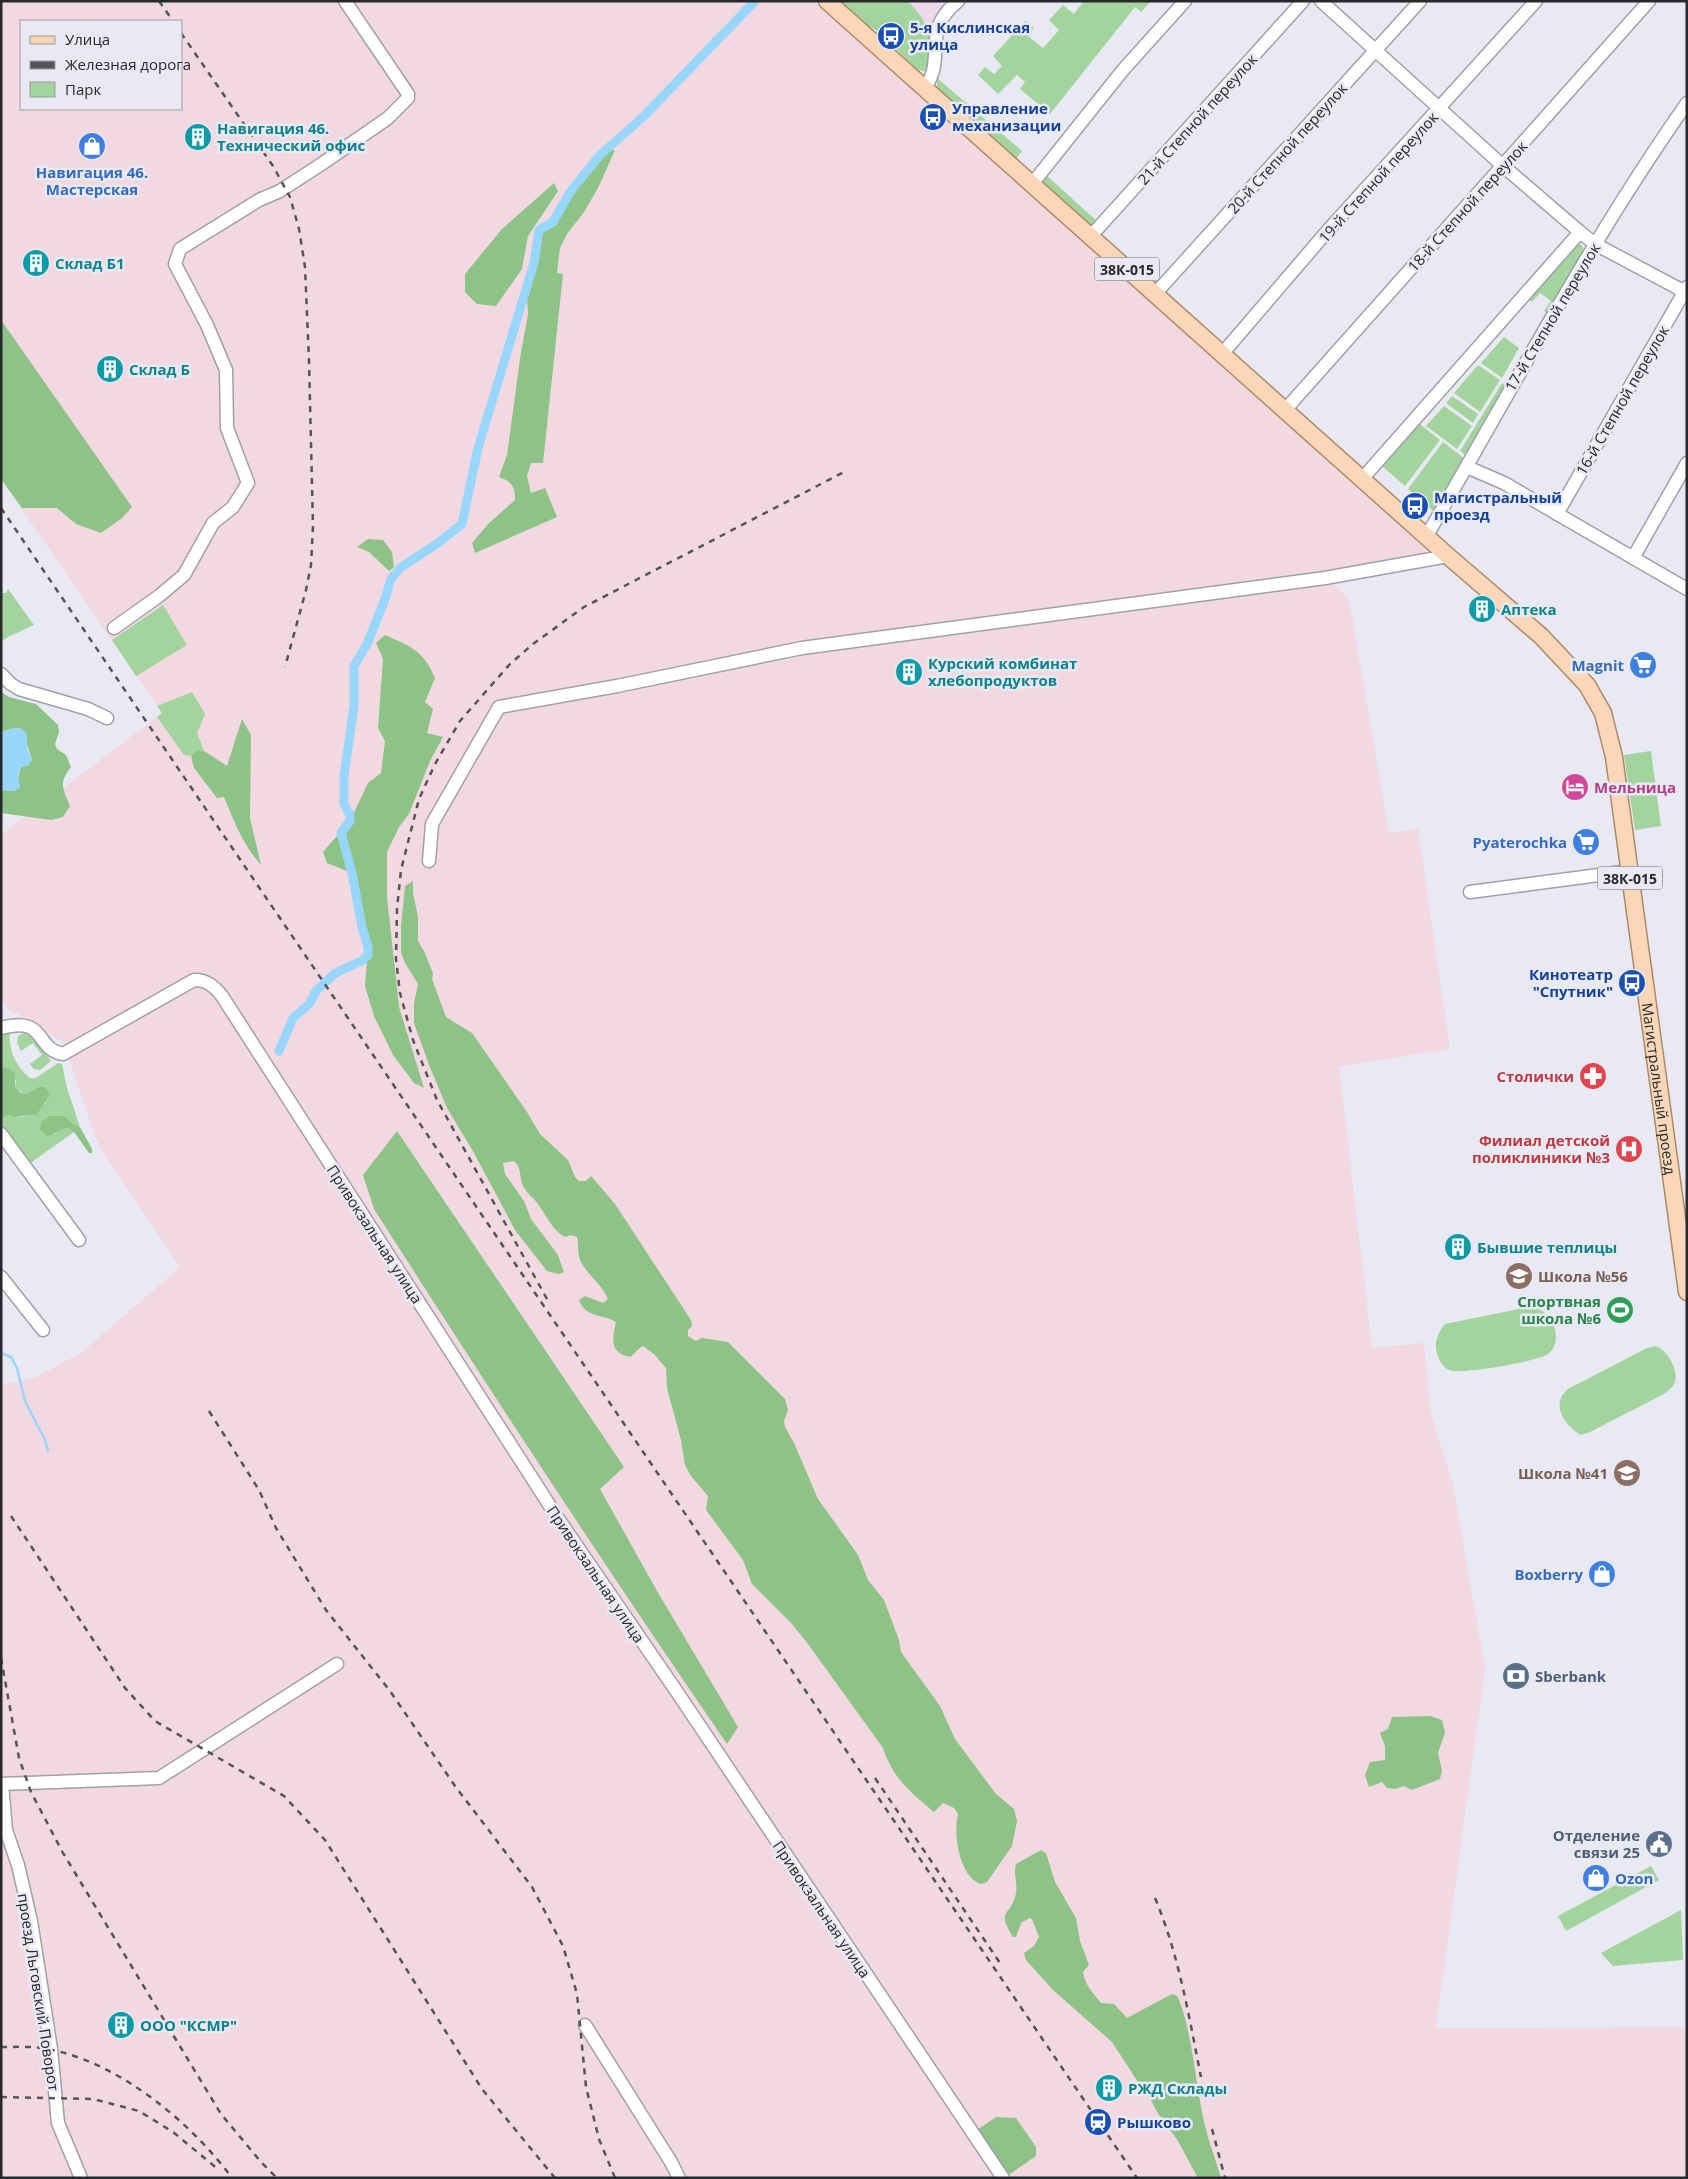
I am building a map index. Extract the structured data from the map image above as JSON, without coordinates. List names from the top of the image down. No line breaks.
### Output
{"streets":{"main road":["38К-015","Магистральный проезд"],"street":["21-й Степной переулок","20-й Степной переулок","19-й Степной переулок","18-й Степной переулок","17-й Степной переулок","16-й Степной переулок","Привокзальная улица","проезд Льговский Поворот"]},"crossings":[["21-й Степной переулок","Магистральный проезд"],["20-й Степной переулок","Магистральный проезд"],["19-й Степной переулок","Магистральный проезд"],["18-й Степной переулок","Магистральный проезд"],["17-й Степной переулок","Магистральный проезд"]],"places":{"bus stop":["5-я Кислинская улица","Управление механизации","Магистральный проезд","Кинотеатр \"Спутник\""],"building":["Навигация 46. Технический офис","Склад Б1","Склад Б","Аптека","Курский комбинат хлебопродуктов","Бывшие теплицы","ООО \"КСМР\"","РЖД Склады"],"shop":["Навигация 46. Мастерская","Boxberry","Ozon"],"supermarket":["Magnit","Pyaterochka"],"hotel":["Мельница"],"pharmacy":["Столички"],"hospital":["Филиал детской поликлиники №3"],"school or university":["Школа №56","Школа №41"],"sports":["Спортвная школа №6"],"bank":["Sberbank"],"public building":["Отделение связи 25"],"station":["Рышково"]},"legend":["Улица","Железная дорога","Парк"]}
